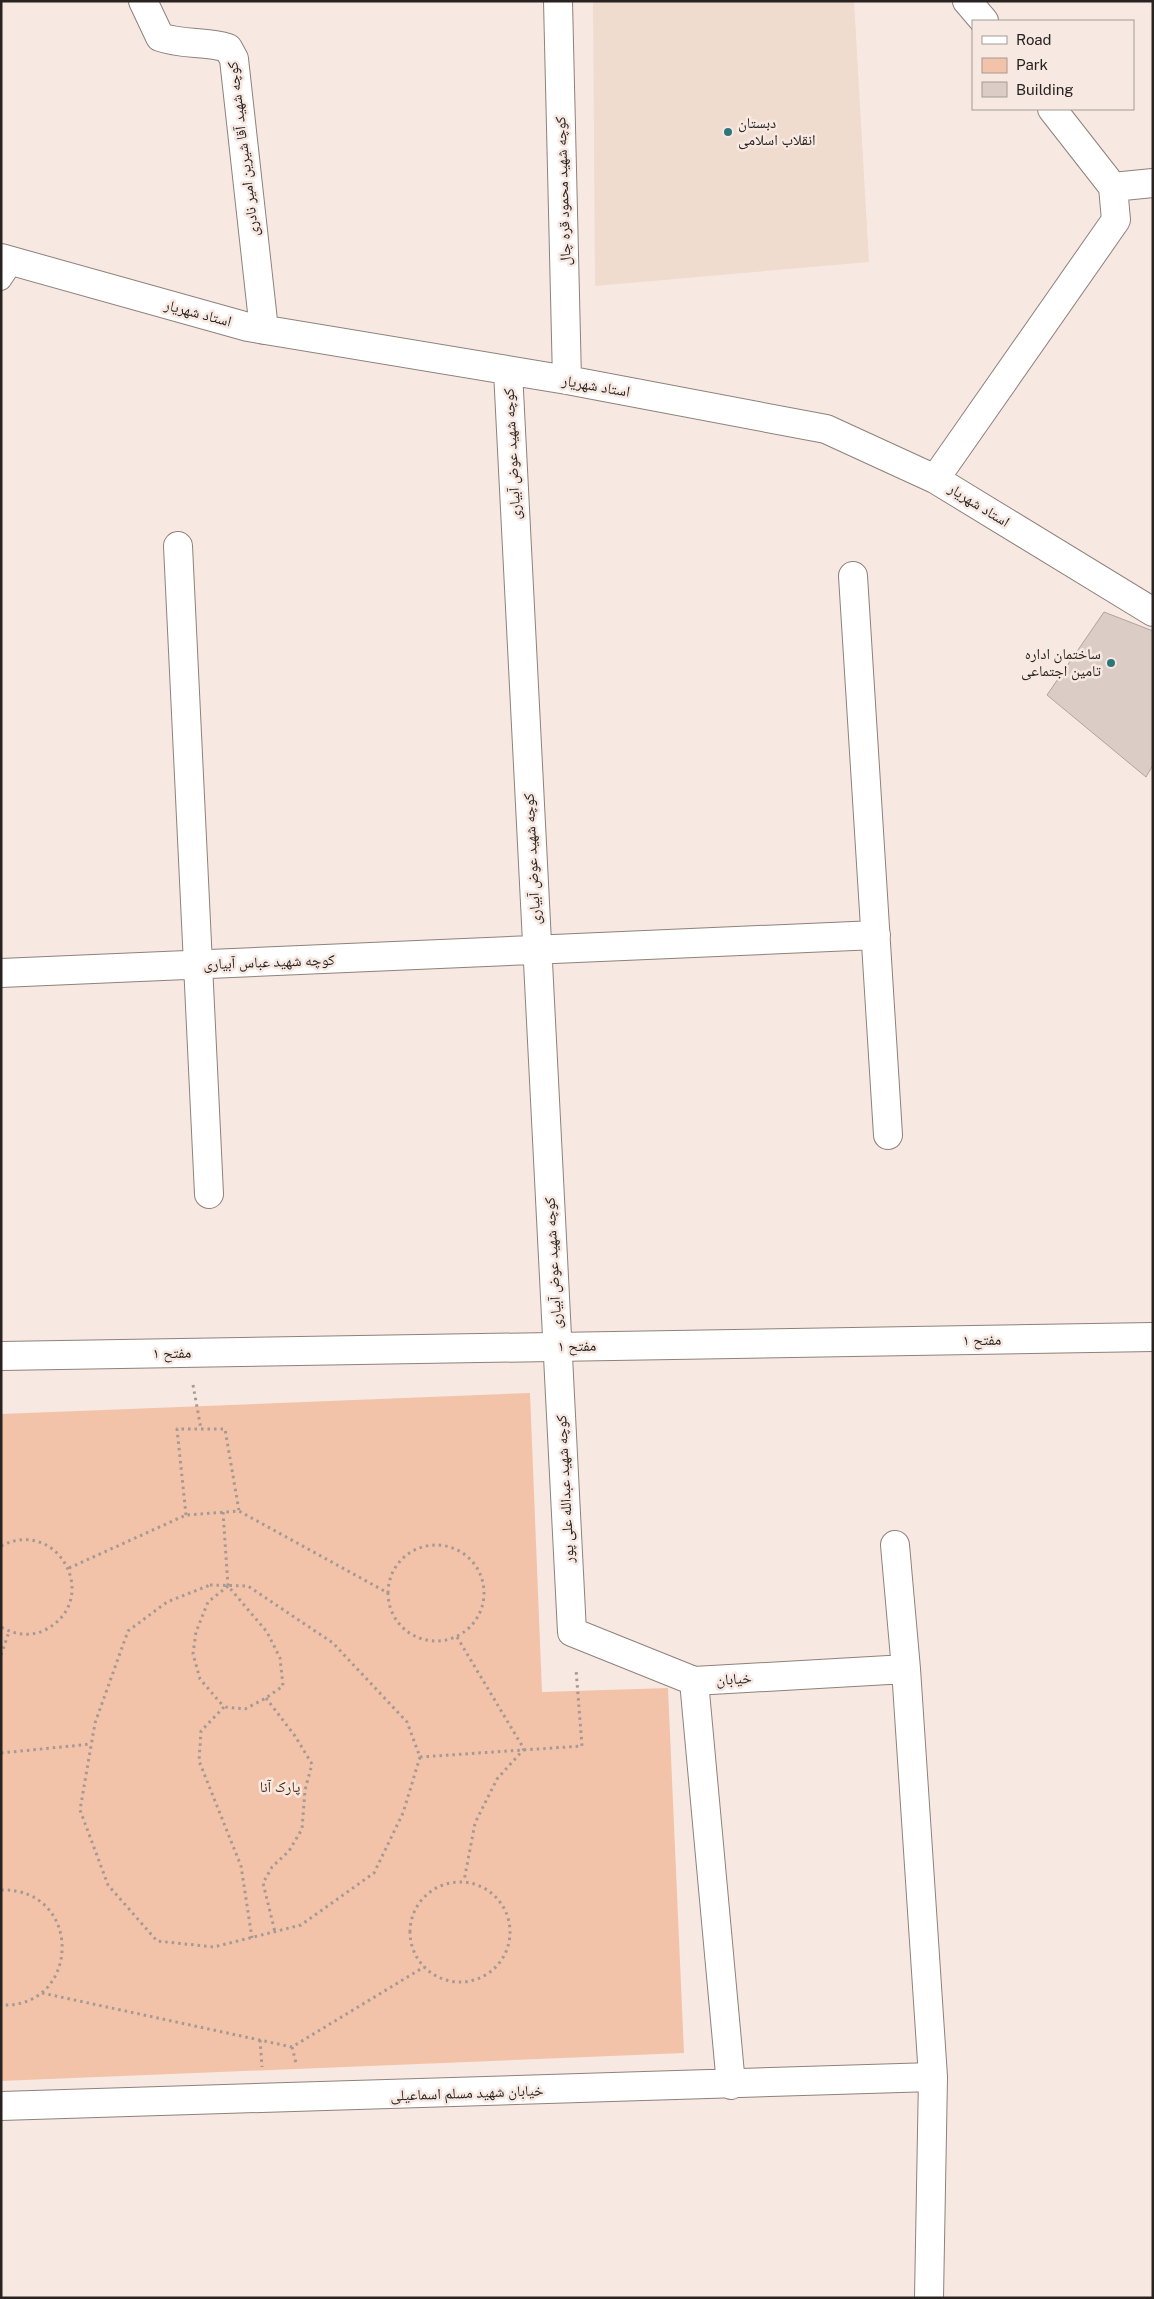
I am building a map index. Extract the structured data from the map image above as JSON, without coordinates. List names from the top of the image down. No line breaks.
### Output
{"streets":{"street":["کوچه شهید آقا شیرین امیر نادری","کوچه شهید محمود قره چال","استاد شهریار","کوچه شهید عوض آبیاری","کوچه شهید عباس آبیاری","مفتح ۱","کوچه شهید عبدالله علی پور","خیابان","خیابان شهید مسلم اسماعیلی"]},"crossings":[["کوچه شهید آقا شیرین امیر نادری","استاد شهریار"],["کوچه شهید محمود قره چال","استاد شهریار"],["استاد شهریار","کوچه شهید عوض آبیاری"],["کوچه شهید عوض آبیاری","کوچه شهید عباس آبیاری"],["کوچه شهید عوض آبیاری","مفتح ۱"],["کوچه شهید عوض آبیاری","کوچه شهید عبدالله علی پور"],["مفتح ۱","کوچه شهید عبدالله علی پور"],["کوچه شهید عبدالله علی پور","خیابان"]],"parks":["پارک آنا"],"places":["دبستان انقلاب اسلامی","ساختمان اداره تامین اجتماعی"],"legend":["Road","Park","Building"]}
